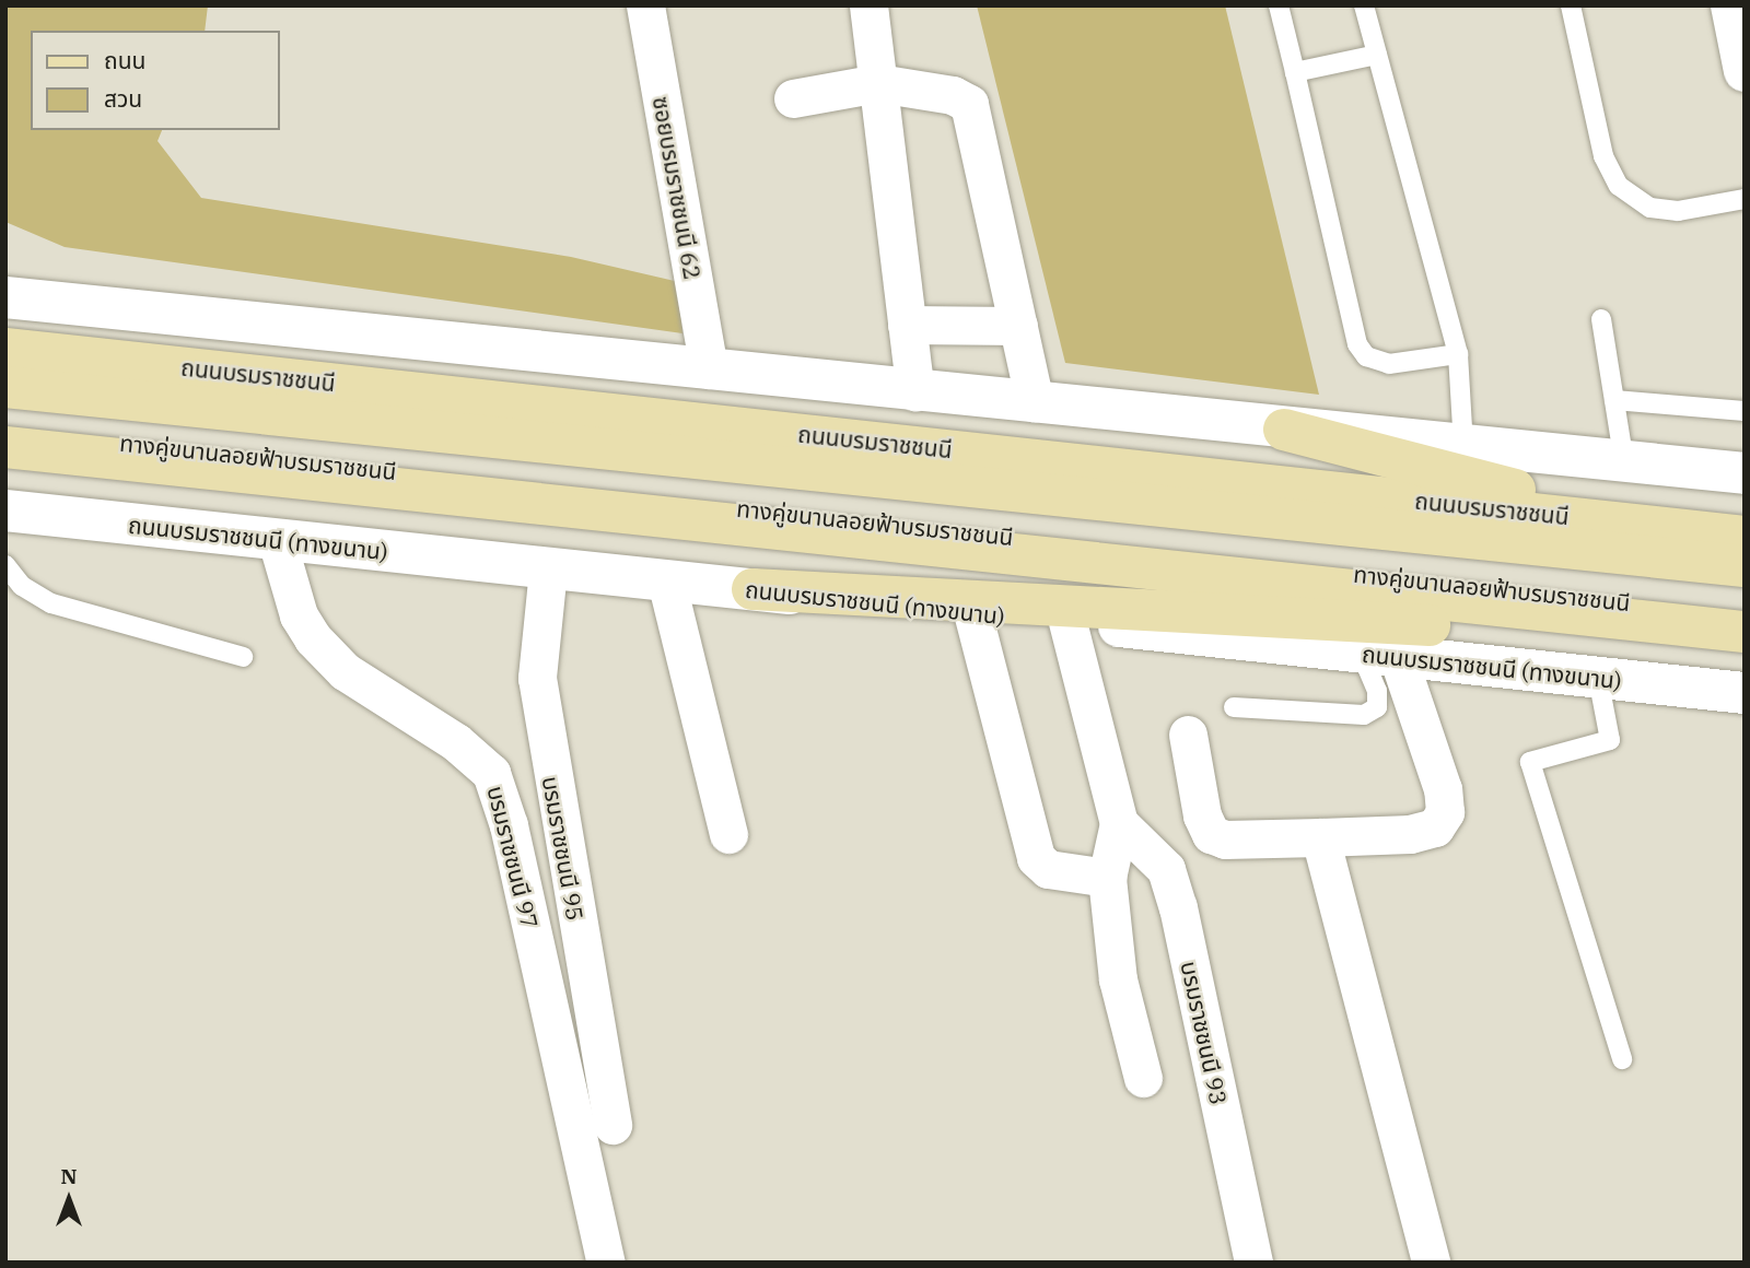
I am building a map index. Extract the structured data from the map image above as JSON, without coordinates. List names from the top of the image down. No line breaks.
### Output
{"streets":{"main road":["ถนนบรมราชชนนี","ทางคู่ขนานลอยฟ้าบรมราชชนนี","ถนนบรมราชชนนี (ทางขนาน)"],"street":["ซอยบรมราชชนนี 62","บรมราชชนนี 95","บรมราชชนนี 97","บรมราชชนนี 93"]},"crossings":[["ถนนบรมราชชนนี (ทางขนาน)","บรมราชชนนี 95"],["ถนนบรมราชชนนี (ทางขนาน)","บรมราชชนนี 97"]],"legend":["ถนน","สวน"],"north":"top"}
